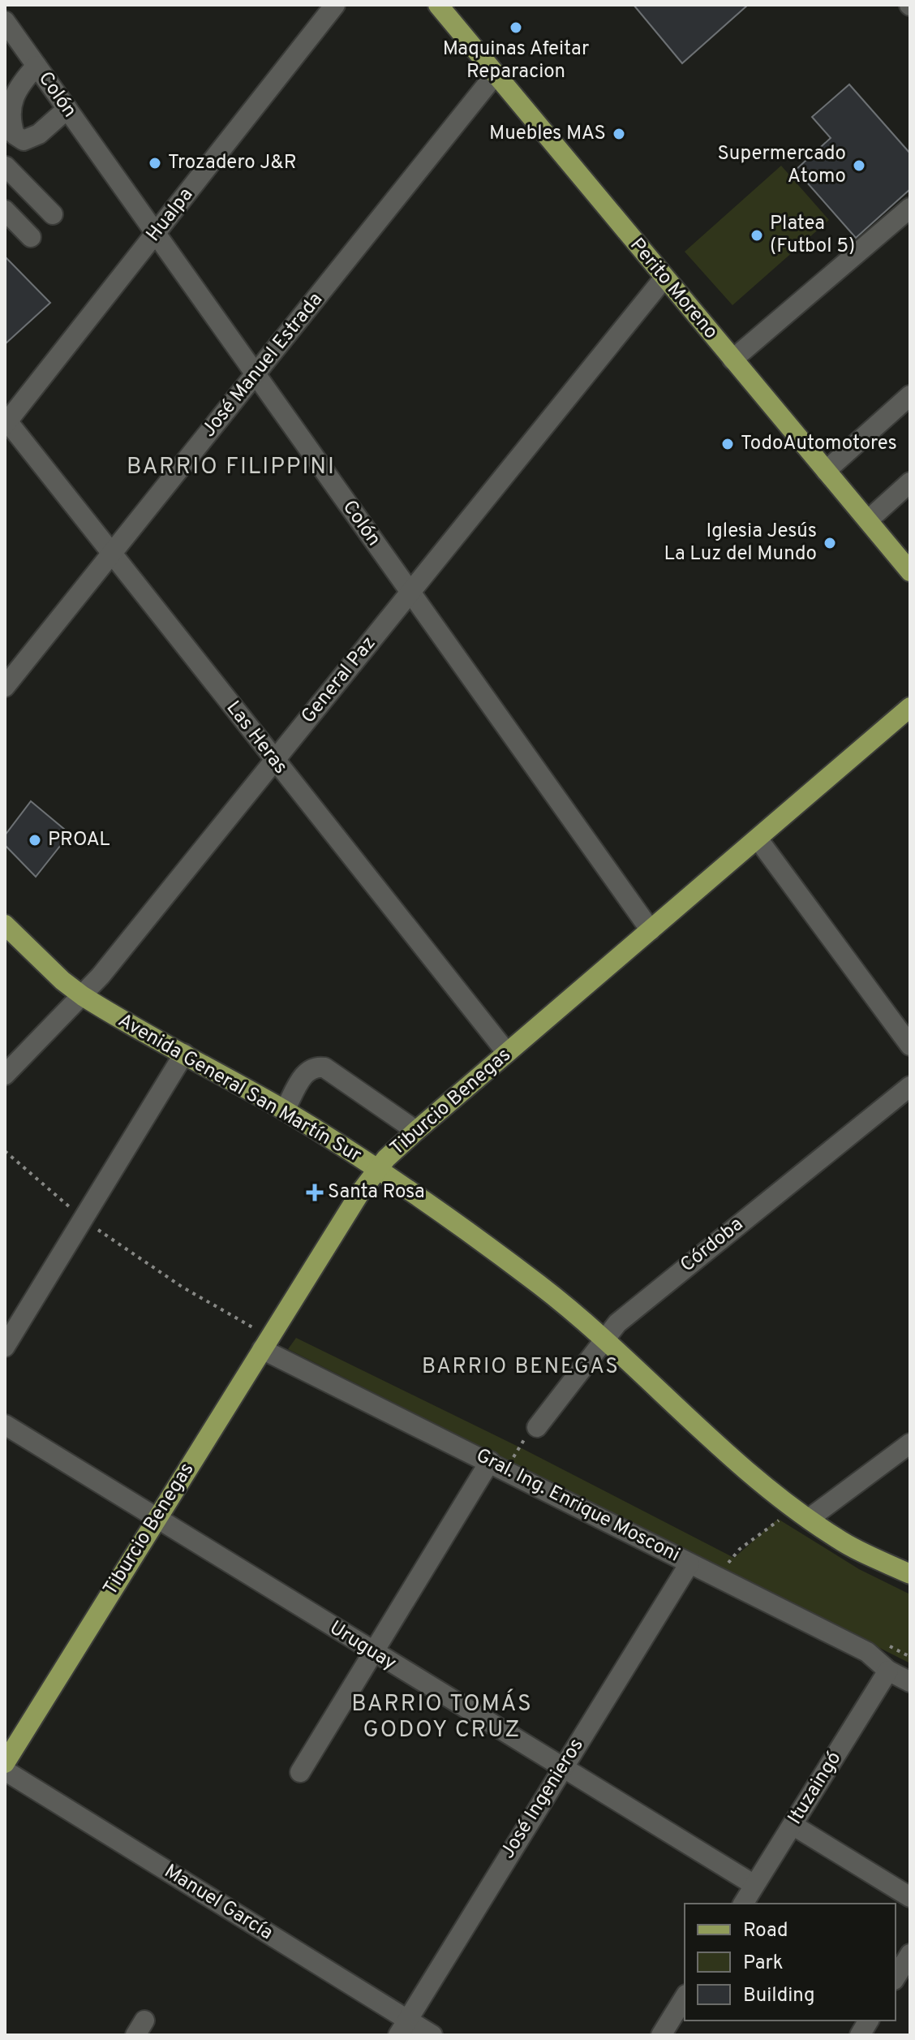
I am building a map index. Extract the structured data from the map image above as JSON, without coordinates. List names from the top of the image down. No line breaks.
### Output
{"streets":{"main road":["Perito Moreno","Avenida General San Martín Sur","Tiburcio Benegas"],"street":["Colón","Hualpa","José Manuel Estrada","General Paz","Las Heras","Córdoba","Gral. Ing. Enrique Mosconi","Uruguay","Ituzaingó","José Ingenieros","Manuel García"]},"crossings":[["Colón","Hualpa"],["Colón","José Manuel Estrada"],["Colón","General Paz"],["Colón","Tiburcio Benegas"],["Hualpa","Las Heras"],["Perito Moreno","José Manuel Estrada"],["Perito Moreno","General Paz"],["José Manuel Estrada","Las Heras"],["General Paz","Las Heras"],["General Paz","Avenida General San Martín Sur"],["Las Heras","Tiburcio Benegas"],["Avenida General San Martín Sur","Tiburcio Benegas"],["Avenida General San Martín Sur","Córdoba"],["Tiburcio Benegas","Gral. Ing. Enrique Mosconi"],["Tiburcio Benegas","Uruguay"],["Gral. Ing. Enrique Mosconi","Ituzaingó"],["Gral. Ing. Enrique Mosconi","José Ingenieros"],["Uruguay","Ituzaingó"],["Uruguay","José Ingenieros"],["José Ingenieros","Manuel García"]],"districts":["BARRIO FILIPPINI","BARRIO BENEGAS","BARRIO TOMÁS GODOY CRUZ"],"places":{"other":["Maquinas Afeitar Reparacion","Muebles MAS","Trozadero J&R","Supermercado Atomo","Platea (Futbol 5)","TodoAutomotores","Iglesia Jesús La Luz del Mundo","PROAL"],"health":["Santa Rosa"]},"legend":["Road","Park","Building"]}
